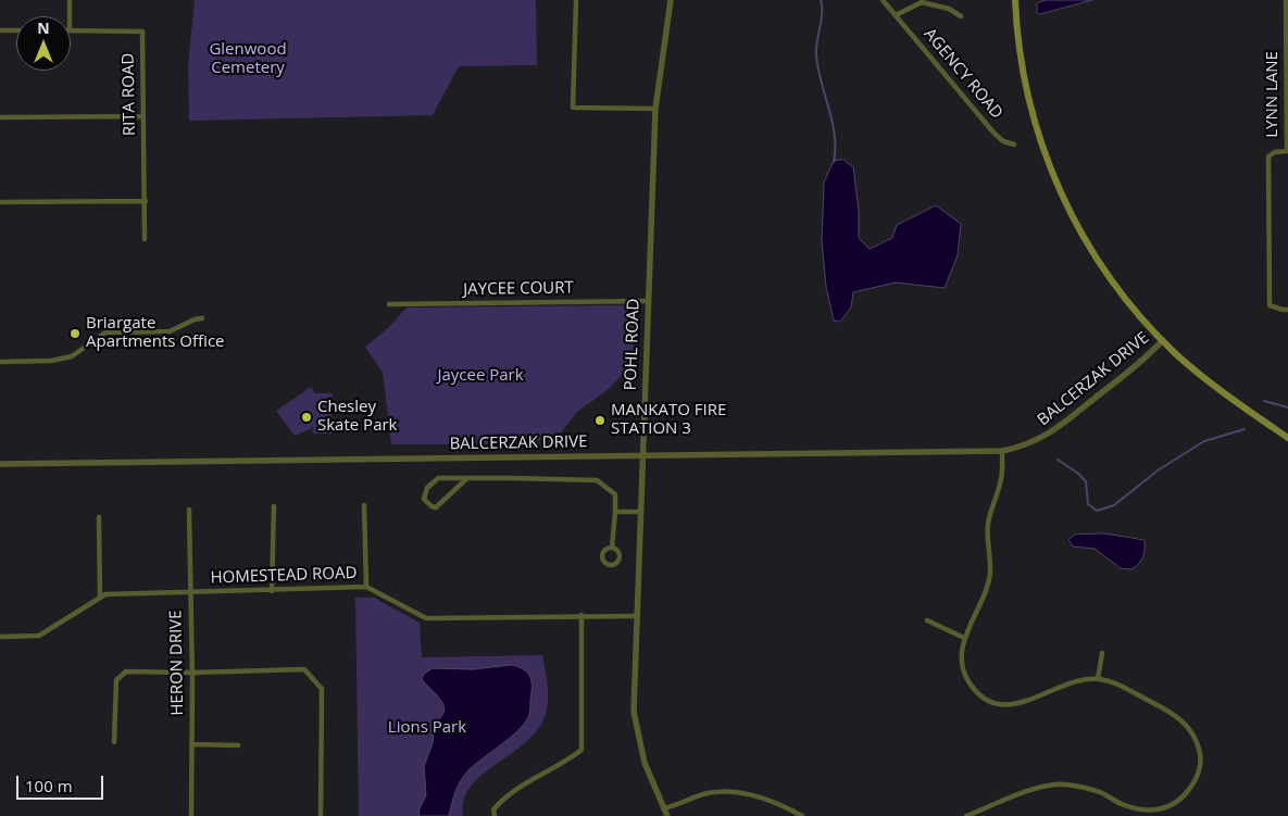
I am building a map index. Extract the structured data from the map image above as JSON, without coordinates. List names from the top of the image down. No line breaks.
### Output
{"streets":{"street":["AGENCY ROAD","RITA ROAD","LYNN LANE","JAYCEE COURT","POHL ROAD","BALCERZAK DRIVE","HOMESTEAD ROAD","HERON DRIVE"]},"crossings":[["JAYCEE COURT","POHL ROAD"],["POHL ROAD","BALCERZAK DRIVE"],["POHL ROAD","HOMESTEAD ROAD"],["HOMESTEAD ROAD","HERON DRIVE"]],"parks":["Glenwood Cemetery","Jaycee Park","Lions Park"],"places":["Briargate Apartments Office","Chesley Skate Park","MANKATO FIRE STATION 3"],"scale_bar":"100 m","north":"top"}
